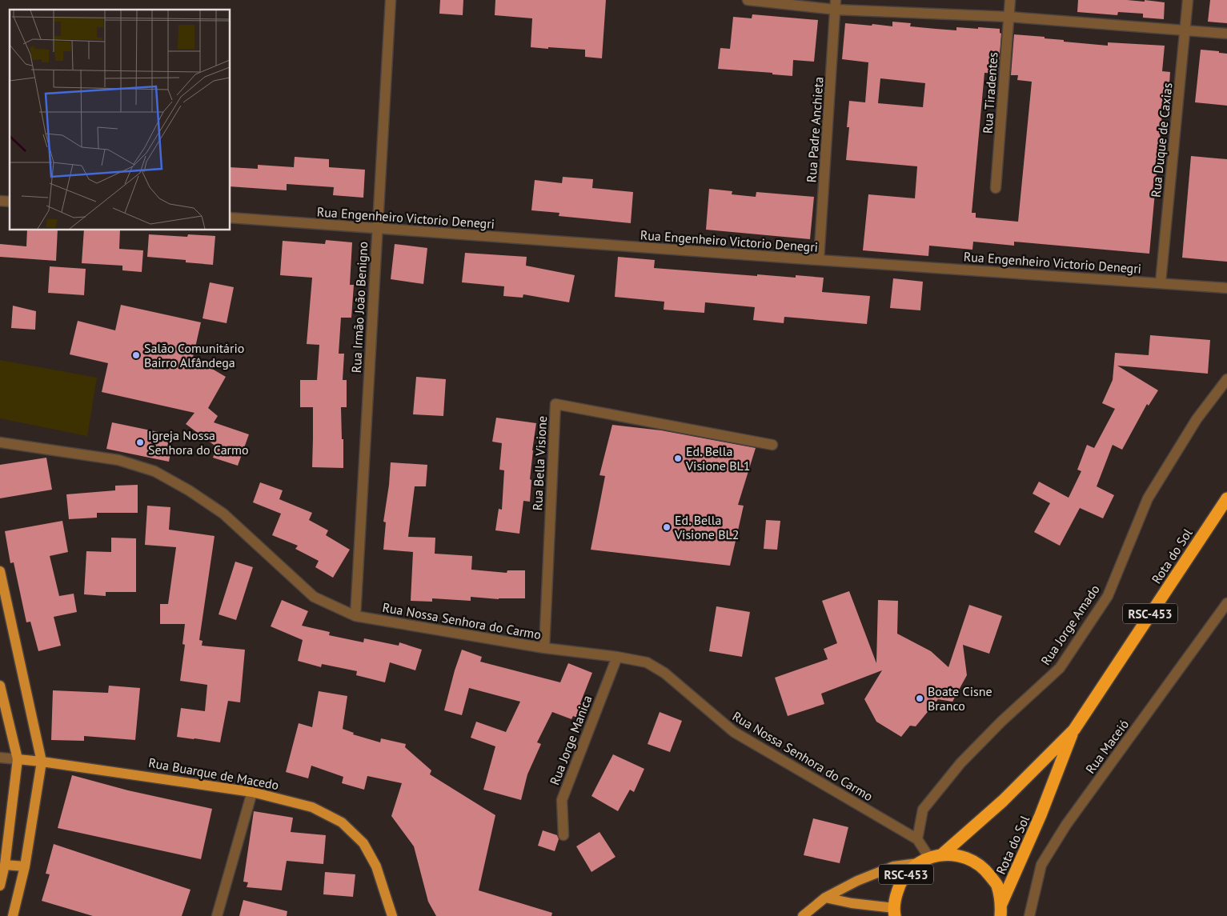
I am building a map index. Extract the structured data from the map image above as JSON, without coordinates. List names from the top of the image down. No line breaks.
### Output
{"streets":{"highway":["Rota do Sol","RSC-453"],"main road":["Rua Buarque de Macedo"],"street":["Rua Tiradentes","Rua Padre Anchieta","Rua Duque de Caxias","Rua Engenheiro Victorio Denegri","Rua Irmão João Benigno","Rua Bella Visione","Rua Nossa Senhora do Carmo","Rua Jorge Amado","Rua Jorge Manica","Rua Maceió"]},"crossings":[["Rua Padre Anchieta","Rua Engenheiro Victorio Denegri"],["Rua Duque de Caxias","Rua Engenheiro Victorio Denegri"],["Rua Engenheiro Victorio Denegri","Rua Irmão João Benigno"],["Rua Irmão João Benigno","Rua Nossa Senhora do Carmo"],["Rua Bella Visione","Rua Nossa Senhora do Carmo"],["Rota do Sol","RSC-453"],["Rua Nossa Senhora do Carmo","Rua Jorge Amado"],["Rua Nossa Senhora do Carmo","Rua Jorge Manica"]],"places":["Salão Comunitário Bairro Alfândega","Igreja Nossa Senhora do Carmo","Ed. Bella Visione BL1","Ed. Bella Visione BL2","Boate Cisne Branco"]}
